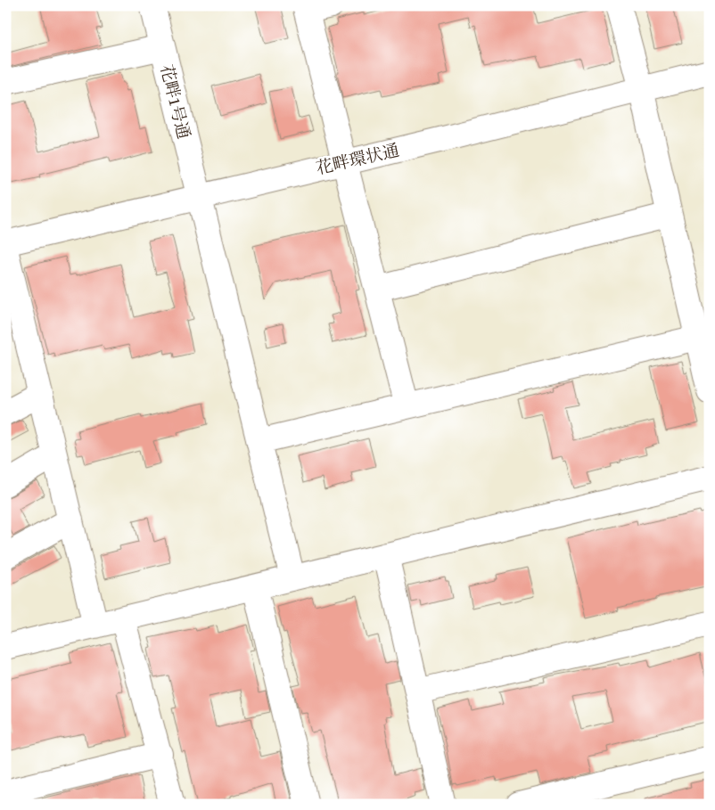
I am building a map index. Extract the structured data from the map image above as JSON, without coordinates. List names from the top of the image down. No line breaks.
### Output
{"streets":{"street":["花畔1号通","花畔環状通"]},"crossings":[["花畔1号通","花畔環状通"]]}
